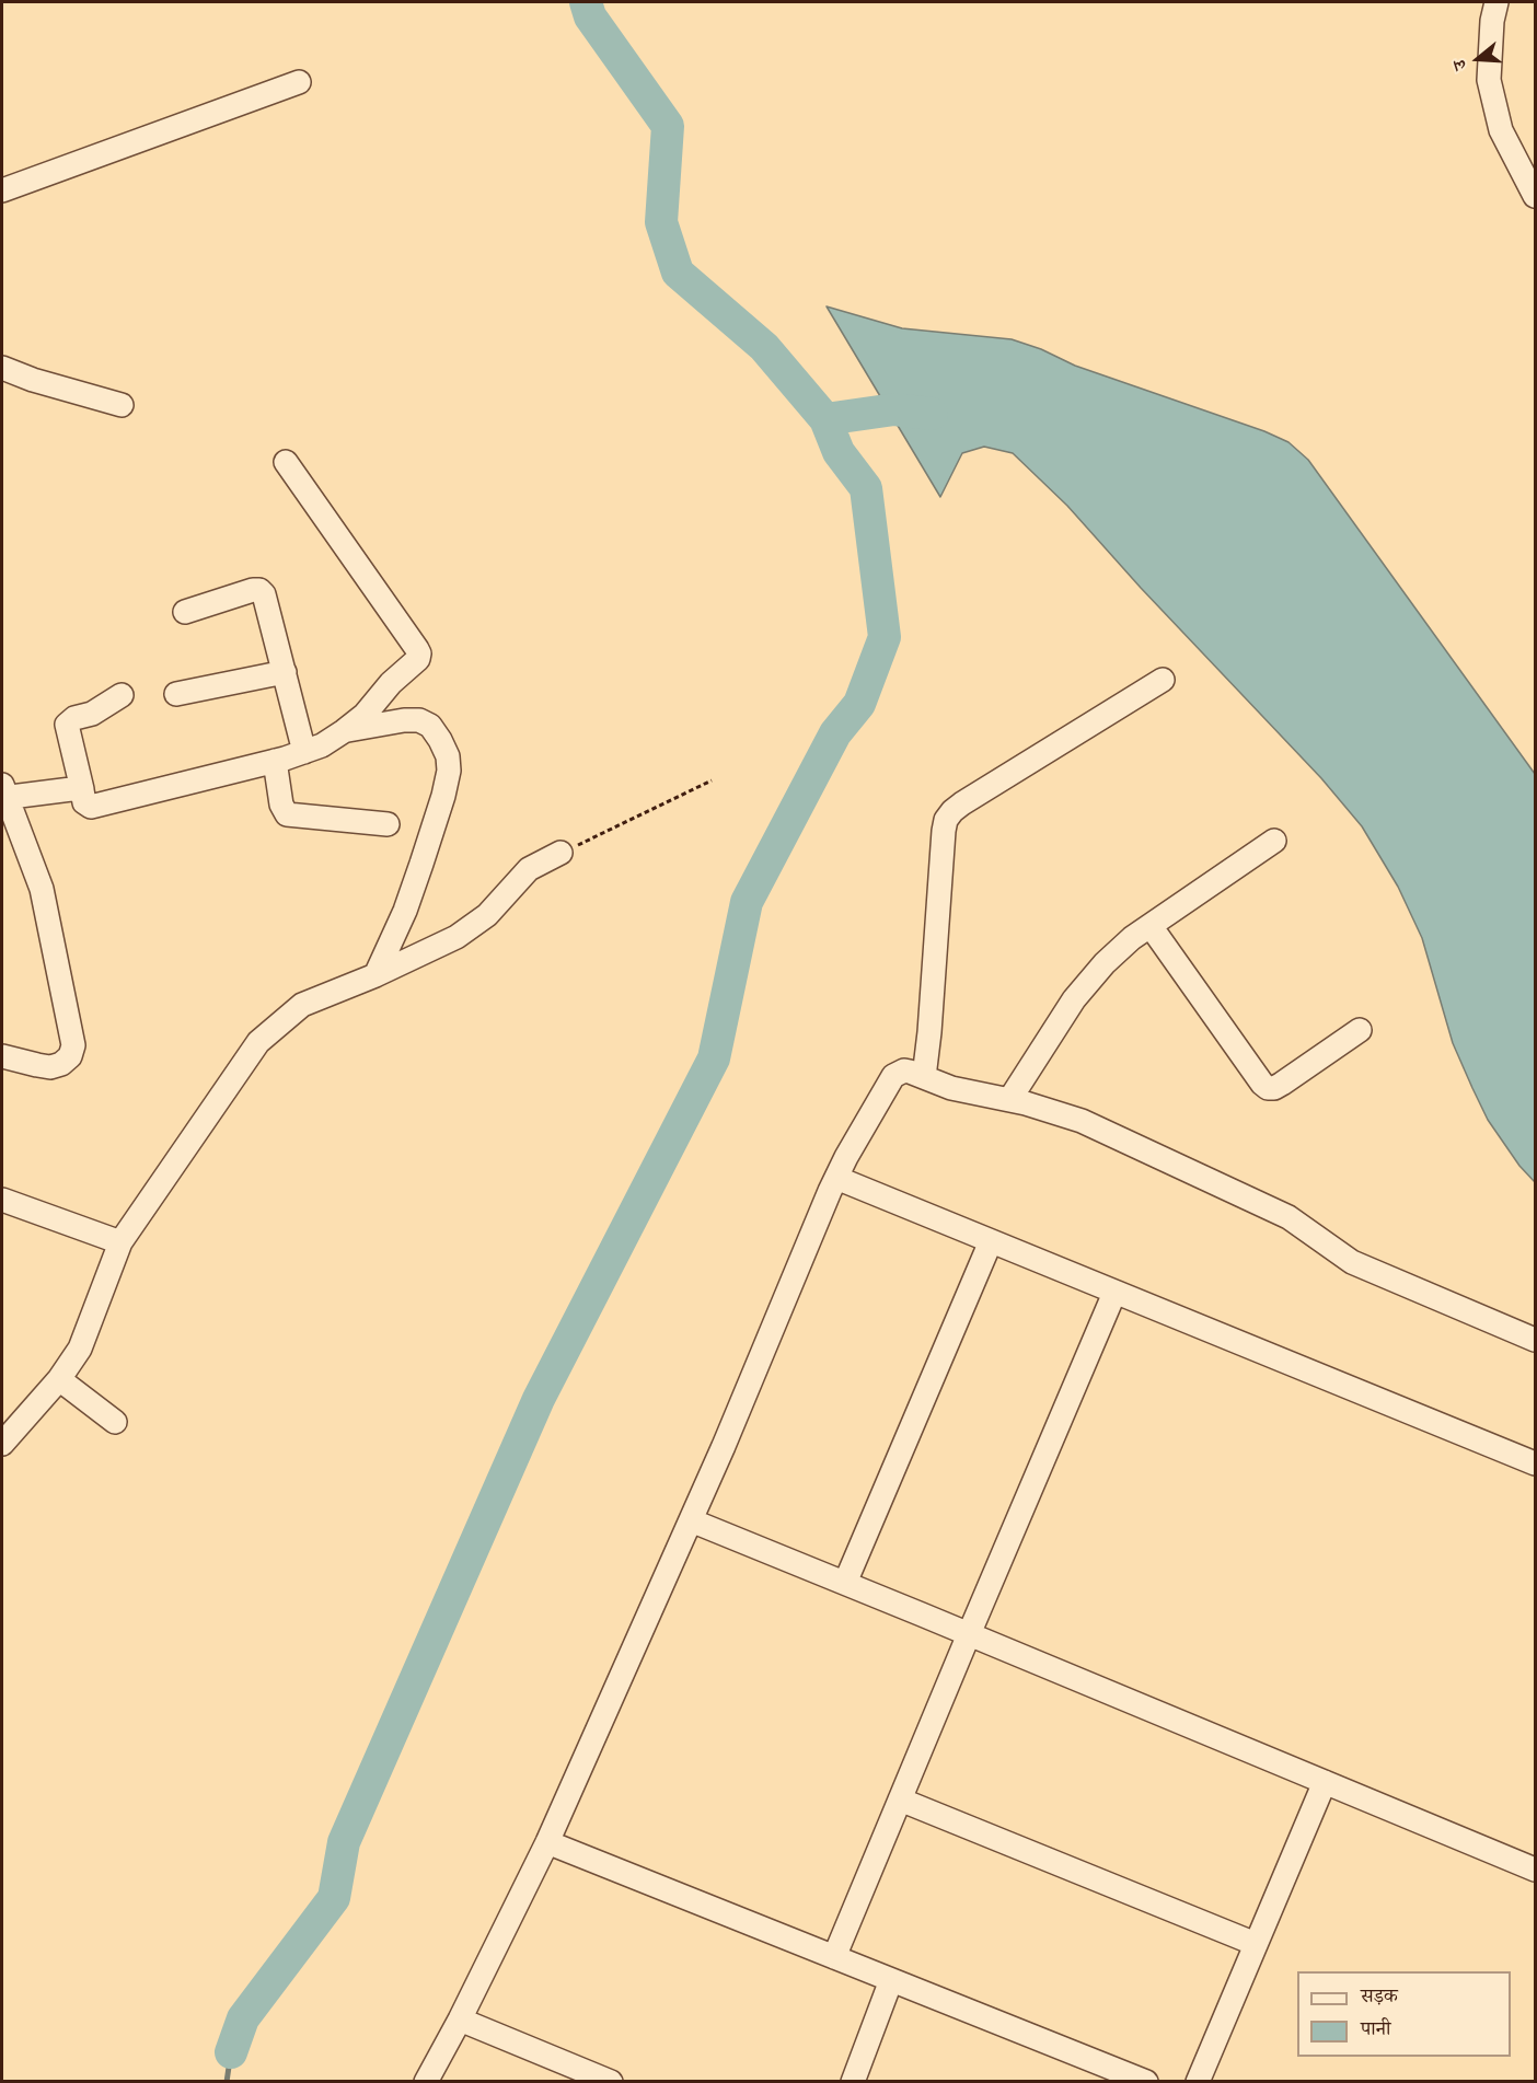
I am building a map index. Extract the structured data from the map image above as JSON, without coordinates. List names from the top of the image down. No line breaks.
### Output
{"legend":["सड़क","पानी"],"north":"left"}
